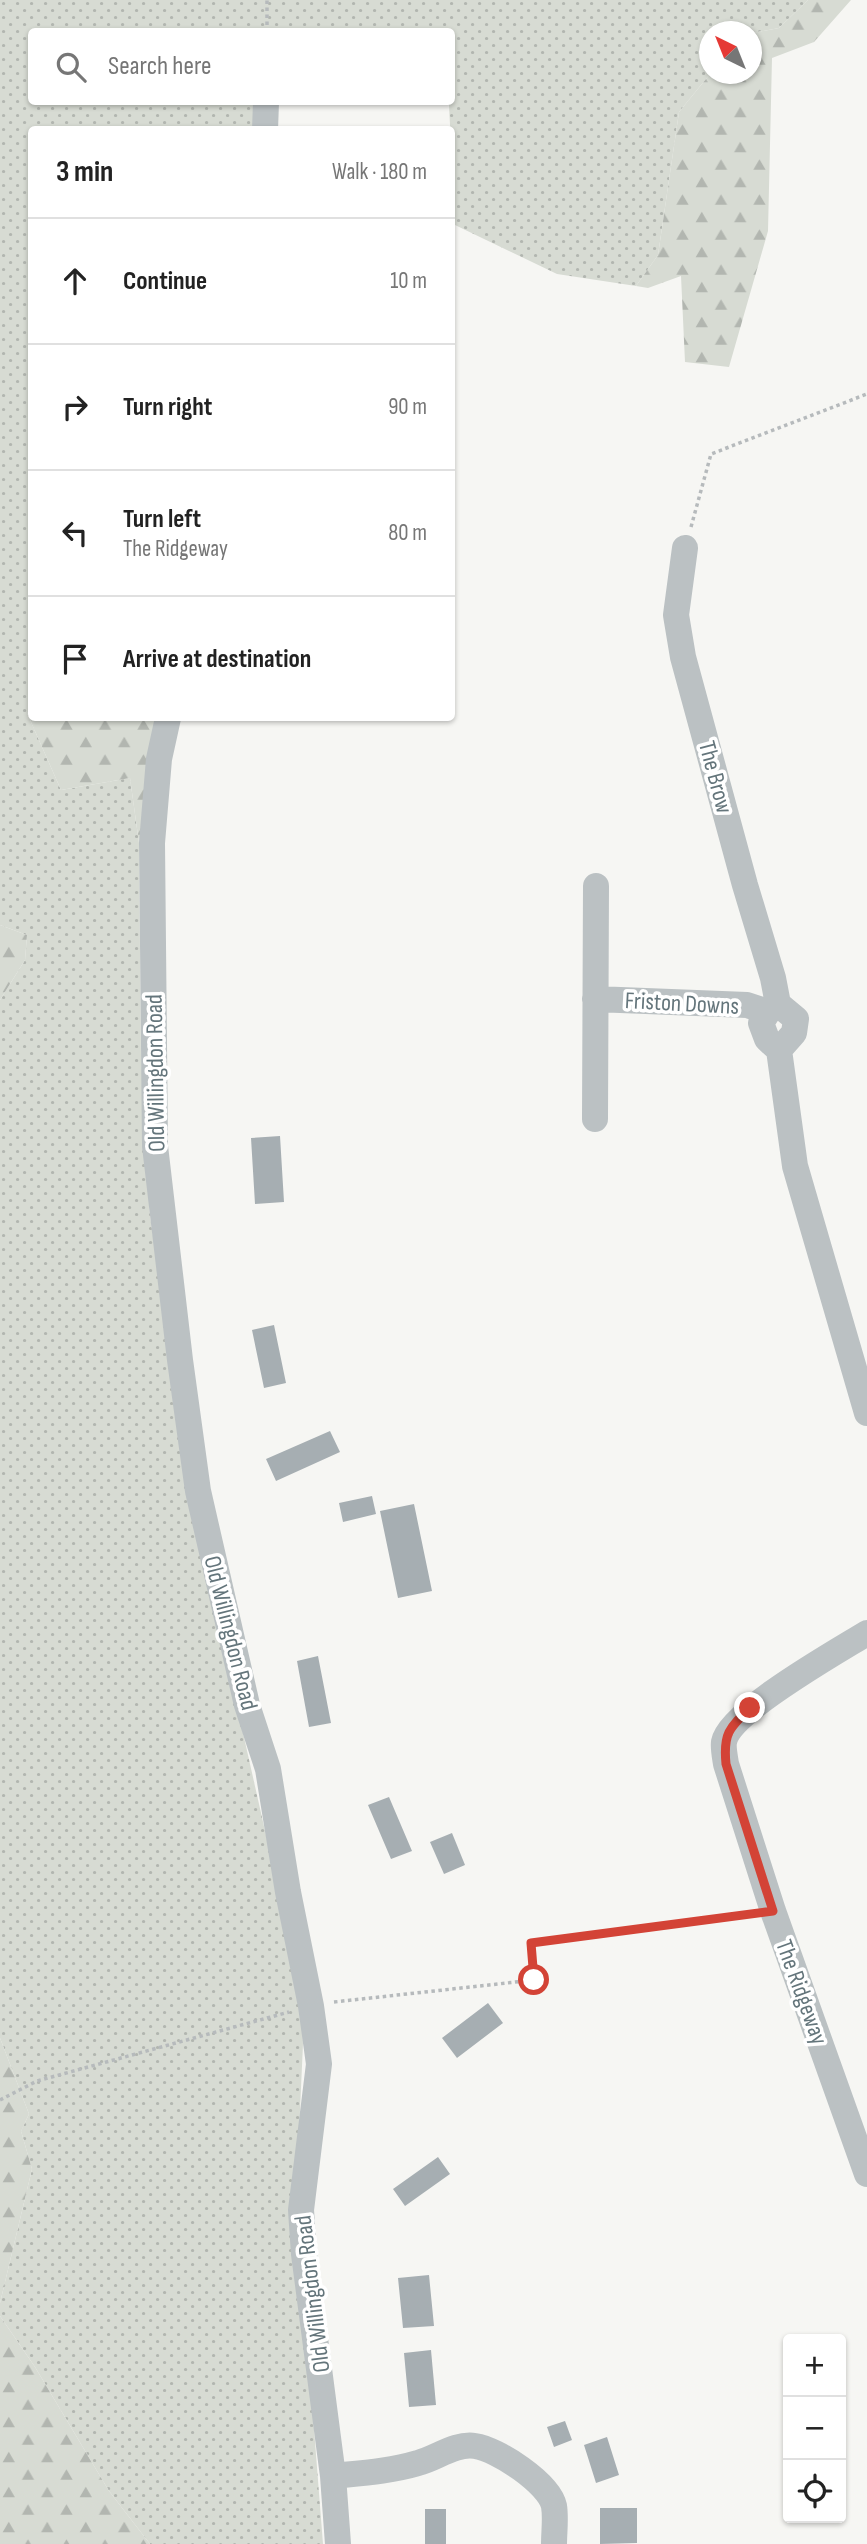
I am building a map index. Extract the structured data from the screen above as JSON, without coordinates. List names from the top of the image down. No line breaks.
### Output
{"streets":{"street":["The Brow","Friston Downs","Old Willingdon Road","The Ridgeway"]},"crossings":[["The Brow","Friston Downs"]],"north":"top left","page":{"search":"Search here","heading":["3 min","Walk · 180 m"],"list":[["Continue","10 m"],["Turn right","90 m"],["Turn left","The Ridgeway","80 m"],"Arrive at destination"],"map_buttons":["+","−"]}}
